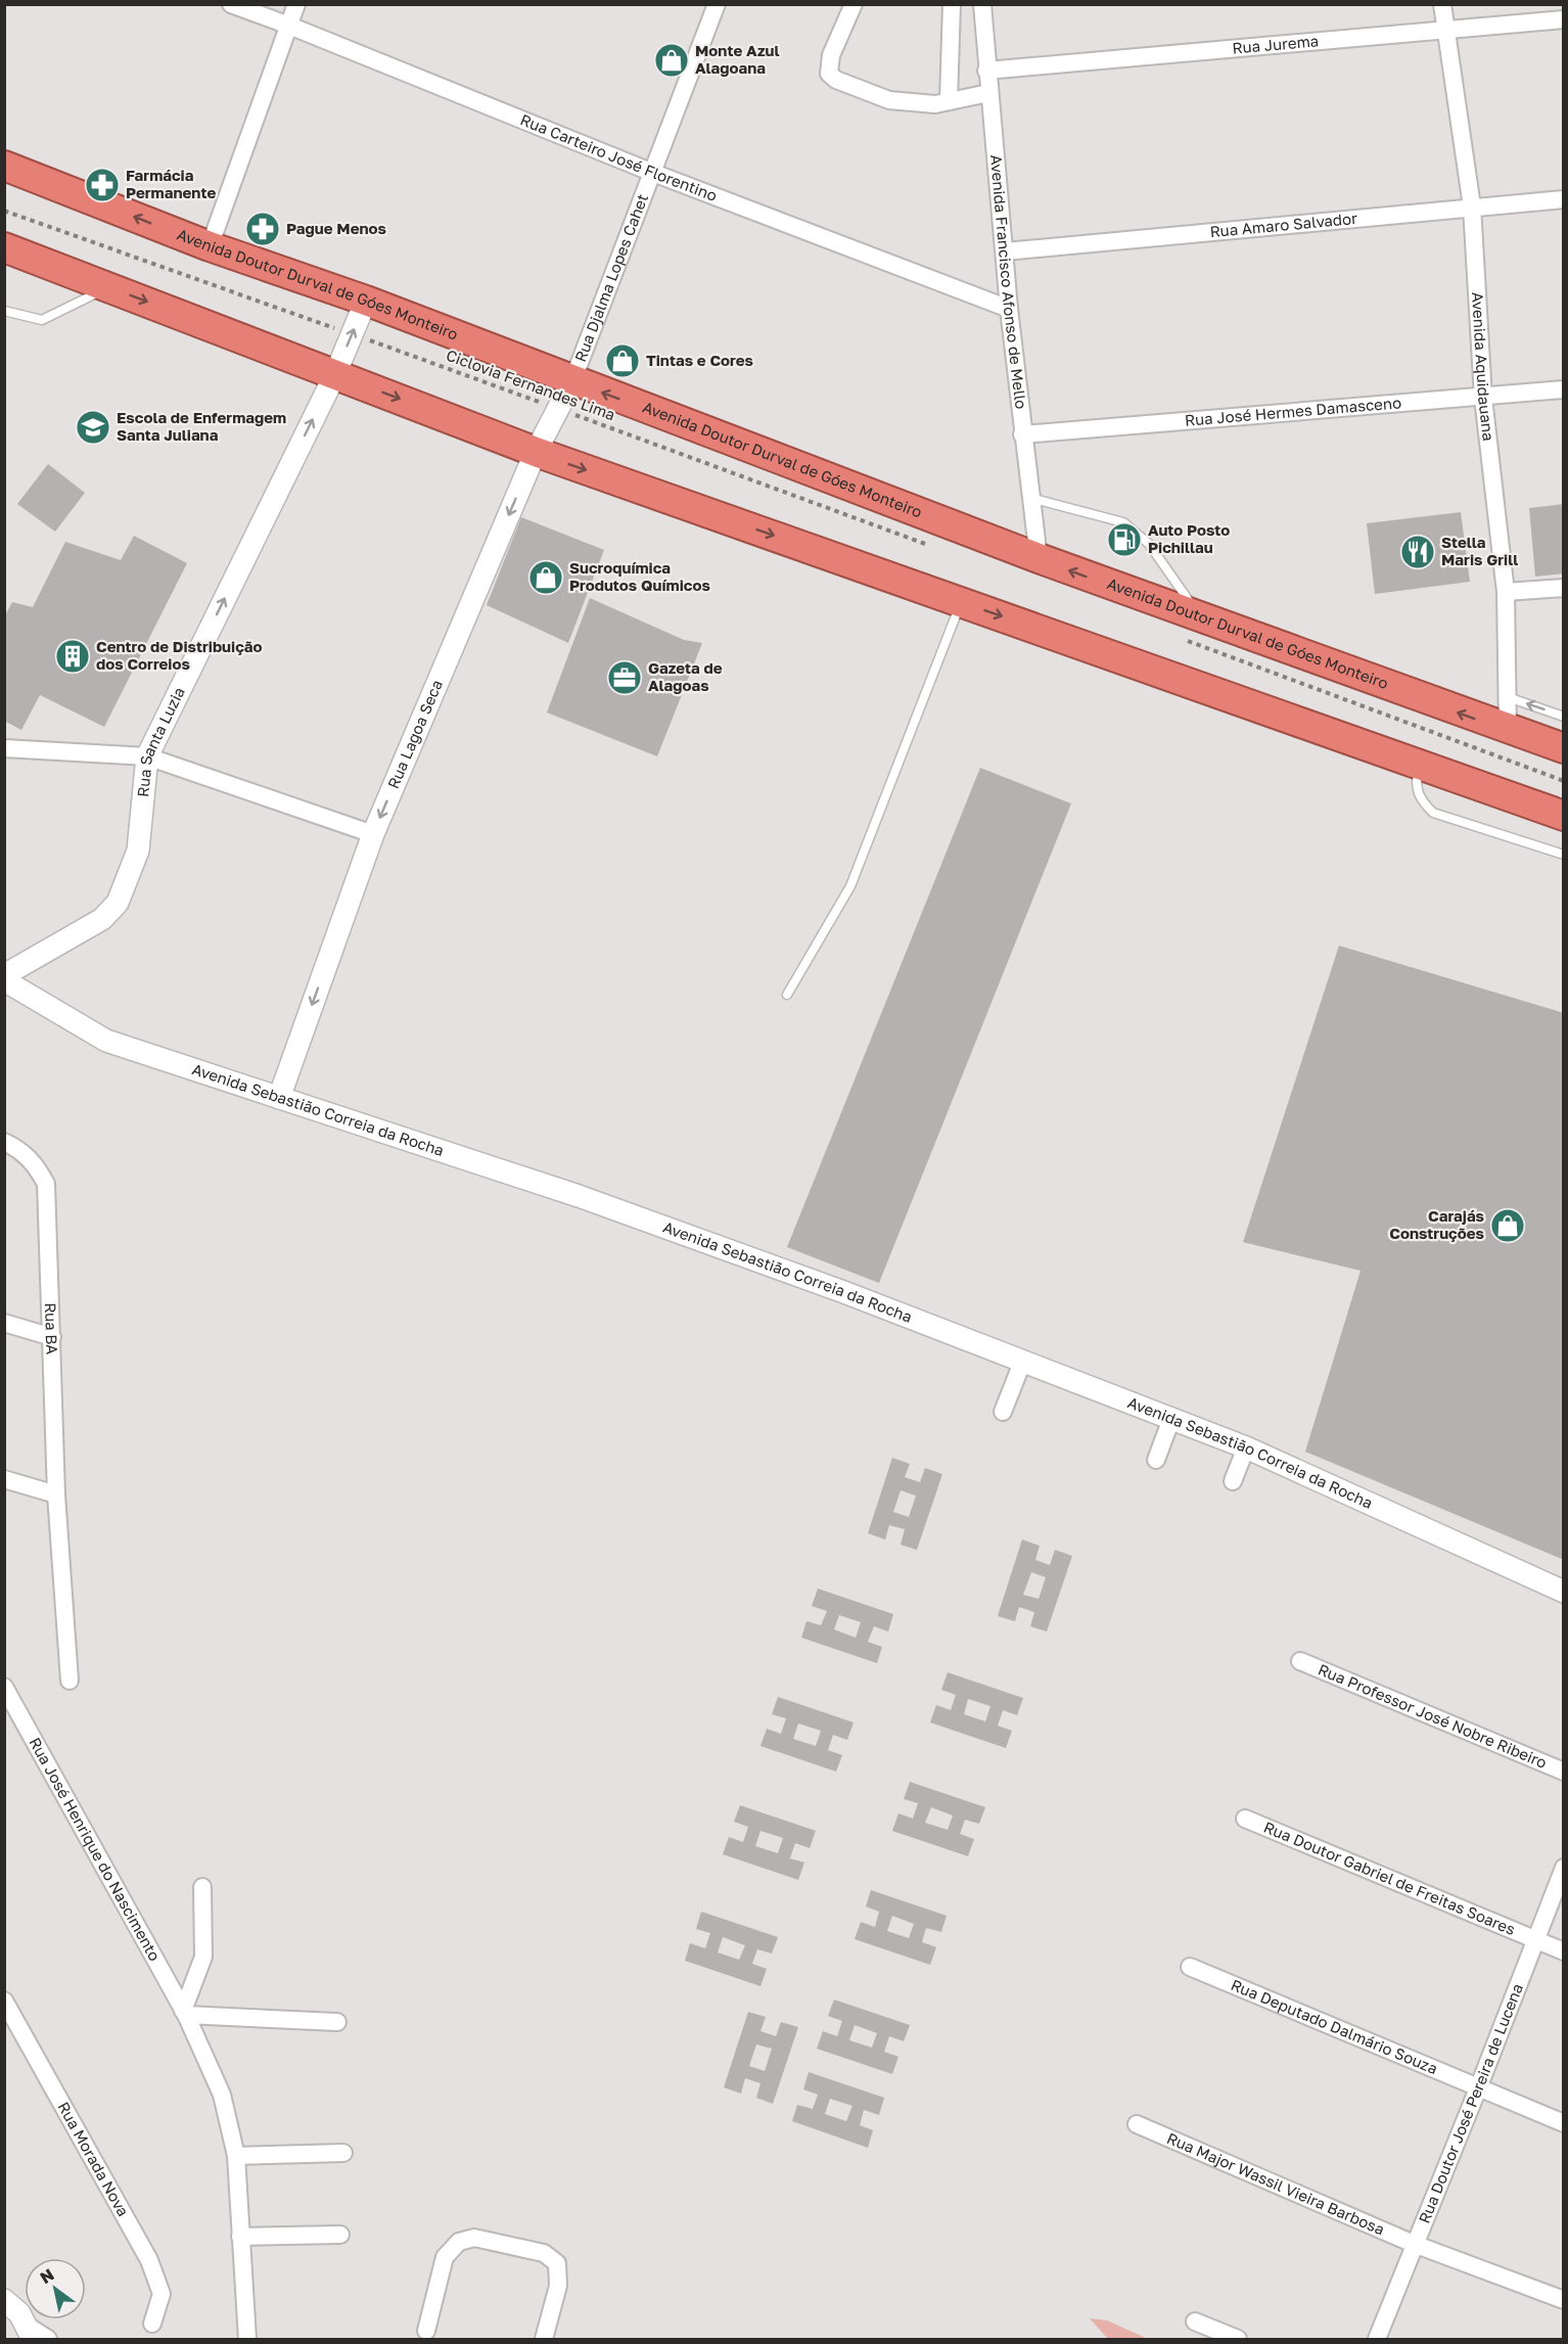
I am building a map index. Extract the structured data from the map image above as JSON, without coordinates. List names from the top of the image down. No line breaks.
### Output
{"streets":{"highway":["Avenida Doutor Durval de Góes Monteiro"],"street":["Rua Jurema","Rua Carteiro José Florentino","Rua Amaro Salvador","Rua Djalma Lopes Cahet","Avenida Francisco Afonso de Mello","Avenida Aquidauana","Rua José Hermes Damasceno","Rua Lagoa Seca","Rua Santa Luzia","Avenida Sebastião Correia da Rocha","Rua BA","Rua Professor José Nobre Ribeiro","Rua José Henrique do Nascimento","Rua Doutor Gabriel de Freitas Soares","Rua Deputado Dalmário Souza","Rua Doutor José Pereira de Lucena","Rua Morada Nova","Rua Major Wassil Vieira Barbosa"],"path":["Ciclovia Fernandes Lima"]},"crossings":[["Rua Jurema","Avenida Francisco Afonso de Mello"],["Rua Jurema","Avenida Aquidauana"],["Rua Carteiro José Florentino","Rua Djalma Lopes Cahet"],["Rua Carteiro José Florentino","Avenida Francisco Afonso de Mello"],["Rua Amaro Salvador","Avenida Francisco Afonso de Mello"],["Rua Amaro Salvador","Avenida Aquidauana"],["Rua Djalma Lopes Cahet","Avenida Doutor Durval de Góes Monteiro"],["Rua Djalma Lopes Cahet","Rua Lagoa Seca"],["Avenida Francisco Afonso de Mello","Avenida Doutor Durval de Góes Monteiro"],["Avenida Francisco Afonso de Mello","Rua José Hermes Damasceno"],["Avenida Doutor Durval de Góes Monteiro","Avenida Aquidauana"],["Avenida Doutor Durval de Góes Monteiro","Rua Lagoa Seca"],["Avenida Doutor Durval de Góes Monteiro","Rua Santa Luzia"],["Avenida Aquidauana","Rua José Hermes Damasceno"],["Rua Lagoa Seca","Avenida Sebastião Correia da Rocha"],["Rua Doutor Gabriel de Freitas Soares","Rua Doutor José Pereira de Lucena"],["Rua Deputado Dalmário Souza","Rua Doutor José Pereira de Lucena"],["Rua Doutor José Pereira de Lucena","Rua Major Wassil Vieira Barbosa"]],"one_way":["Rua Lagoa Seca","Rua Santa Luzia"],"places":{"shop":["Monte Azul Alagoana","Tintas e Cores","Sucroquímica Produtos Químicos","Carajás Construções"],"pharmacy":["Farmácia Permanente","Pague Menos"],"school or university":["Escola de Enfermagem Santa Juliana"],"fuel station":["Auto Posto Pichillau"],"restaurant":["Stella Maris Grill"],"building":["Centro de Distribuição dos Correios"],"office":["Gazeta de Alagoas"]},"north":"top left"}
